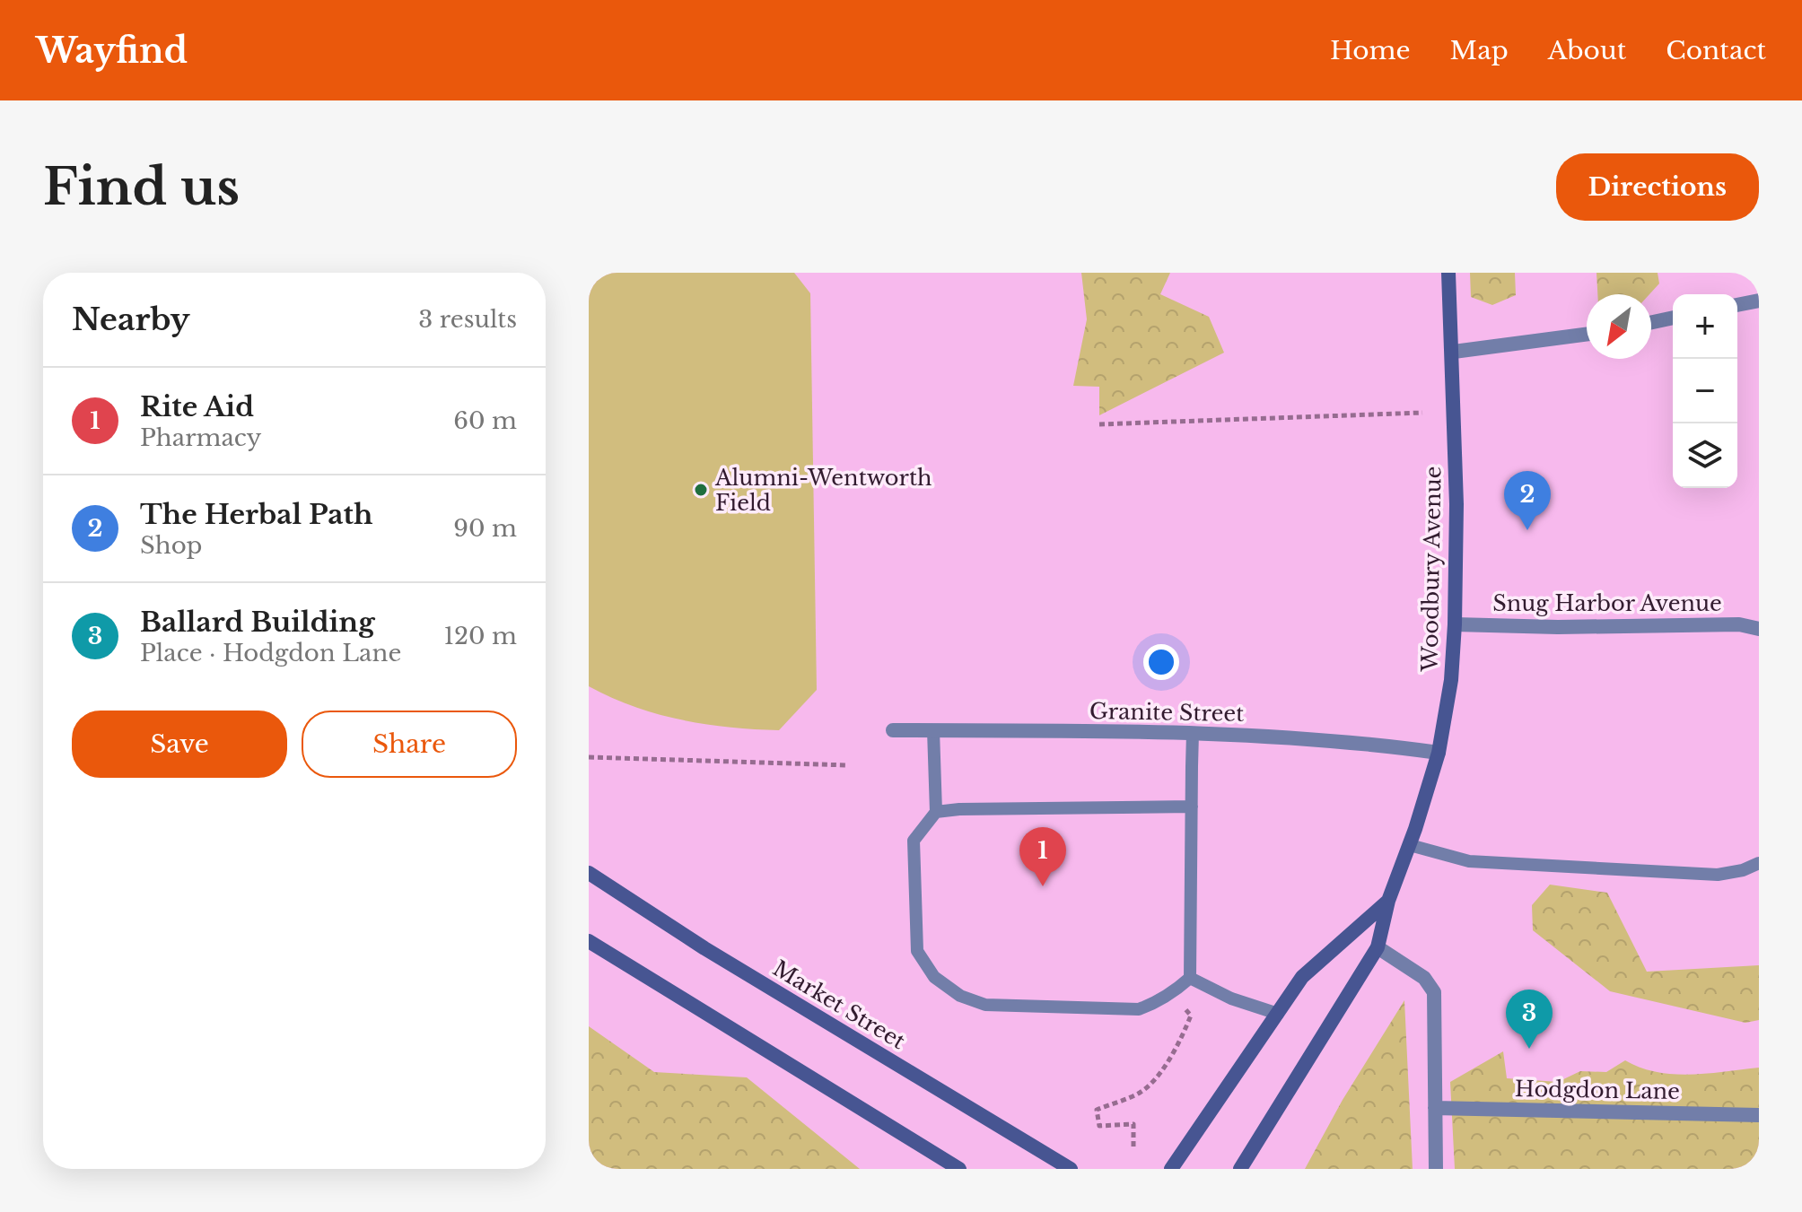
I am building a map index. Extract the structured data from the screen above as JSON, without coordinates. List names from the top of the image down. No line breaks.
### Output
{"streets":{"street":["Woodbury Avenue","Snug Harbor Avenue","Granite Street","Market Street","Hodgdon Lane"]},"crossings":[["Woodbury Avenue","Snug Harbor Avenue"],["Woodbury Avenue","Granite Street"]],"places":["Alumni-Wentworth Field"],"north":"bottom left","page":{"header":"Wayfind","nav":["Home","Map","About","Contact"],"buttons":["Directions",["Save","Share"]],"title":"Find us","heading":["Nearby","3 results"],"map_buttons":["+","−"],"list":[{"mark":"1","name":"Rite Aid","note":"Pharmacy","value":"60 m"},{"mark":"2","name":"The Herbal Path","note":"Shop","value":"90 m"},{"mark":"3","name":"Ballard Building","note":"Place · Hodgdon Lane","value":"120 m"}],"pins":["2","1","3"]}}
